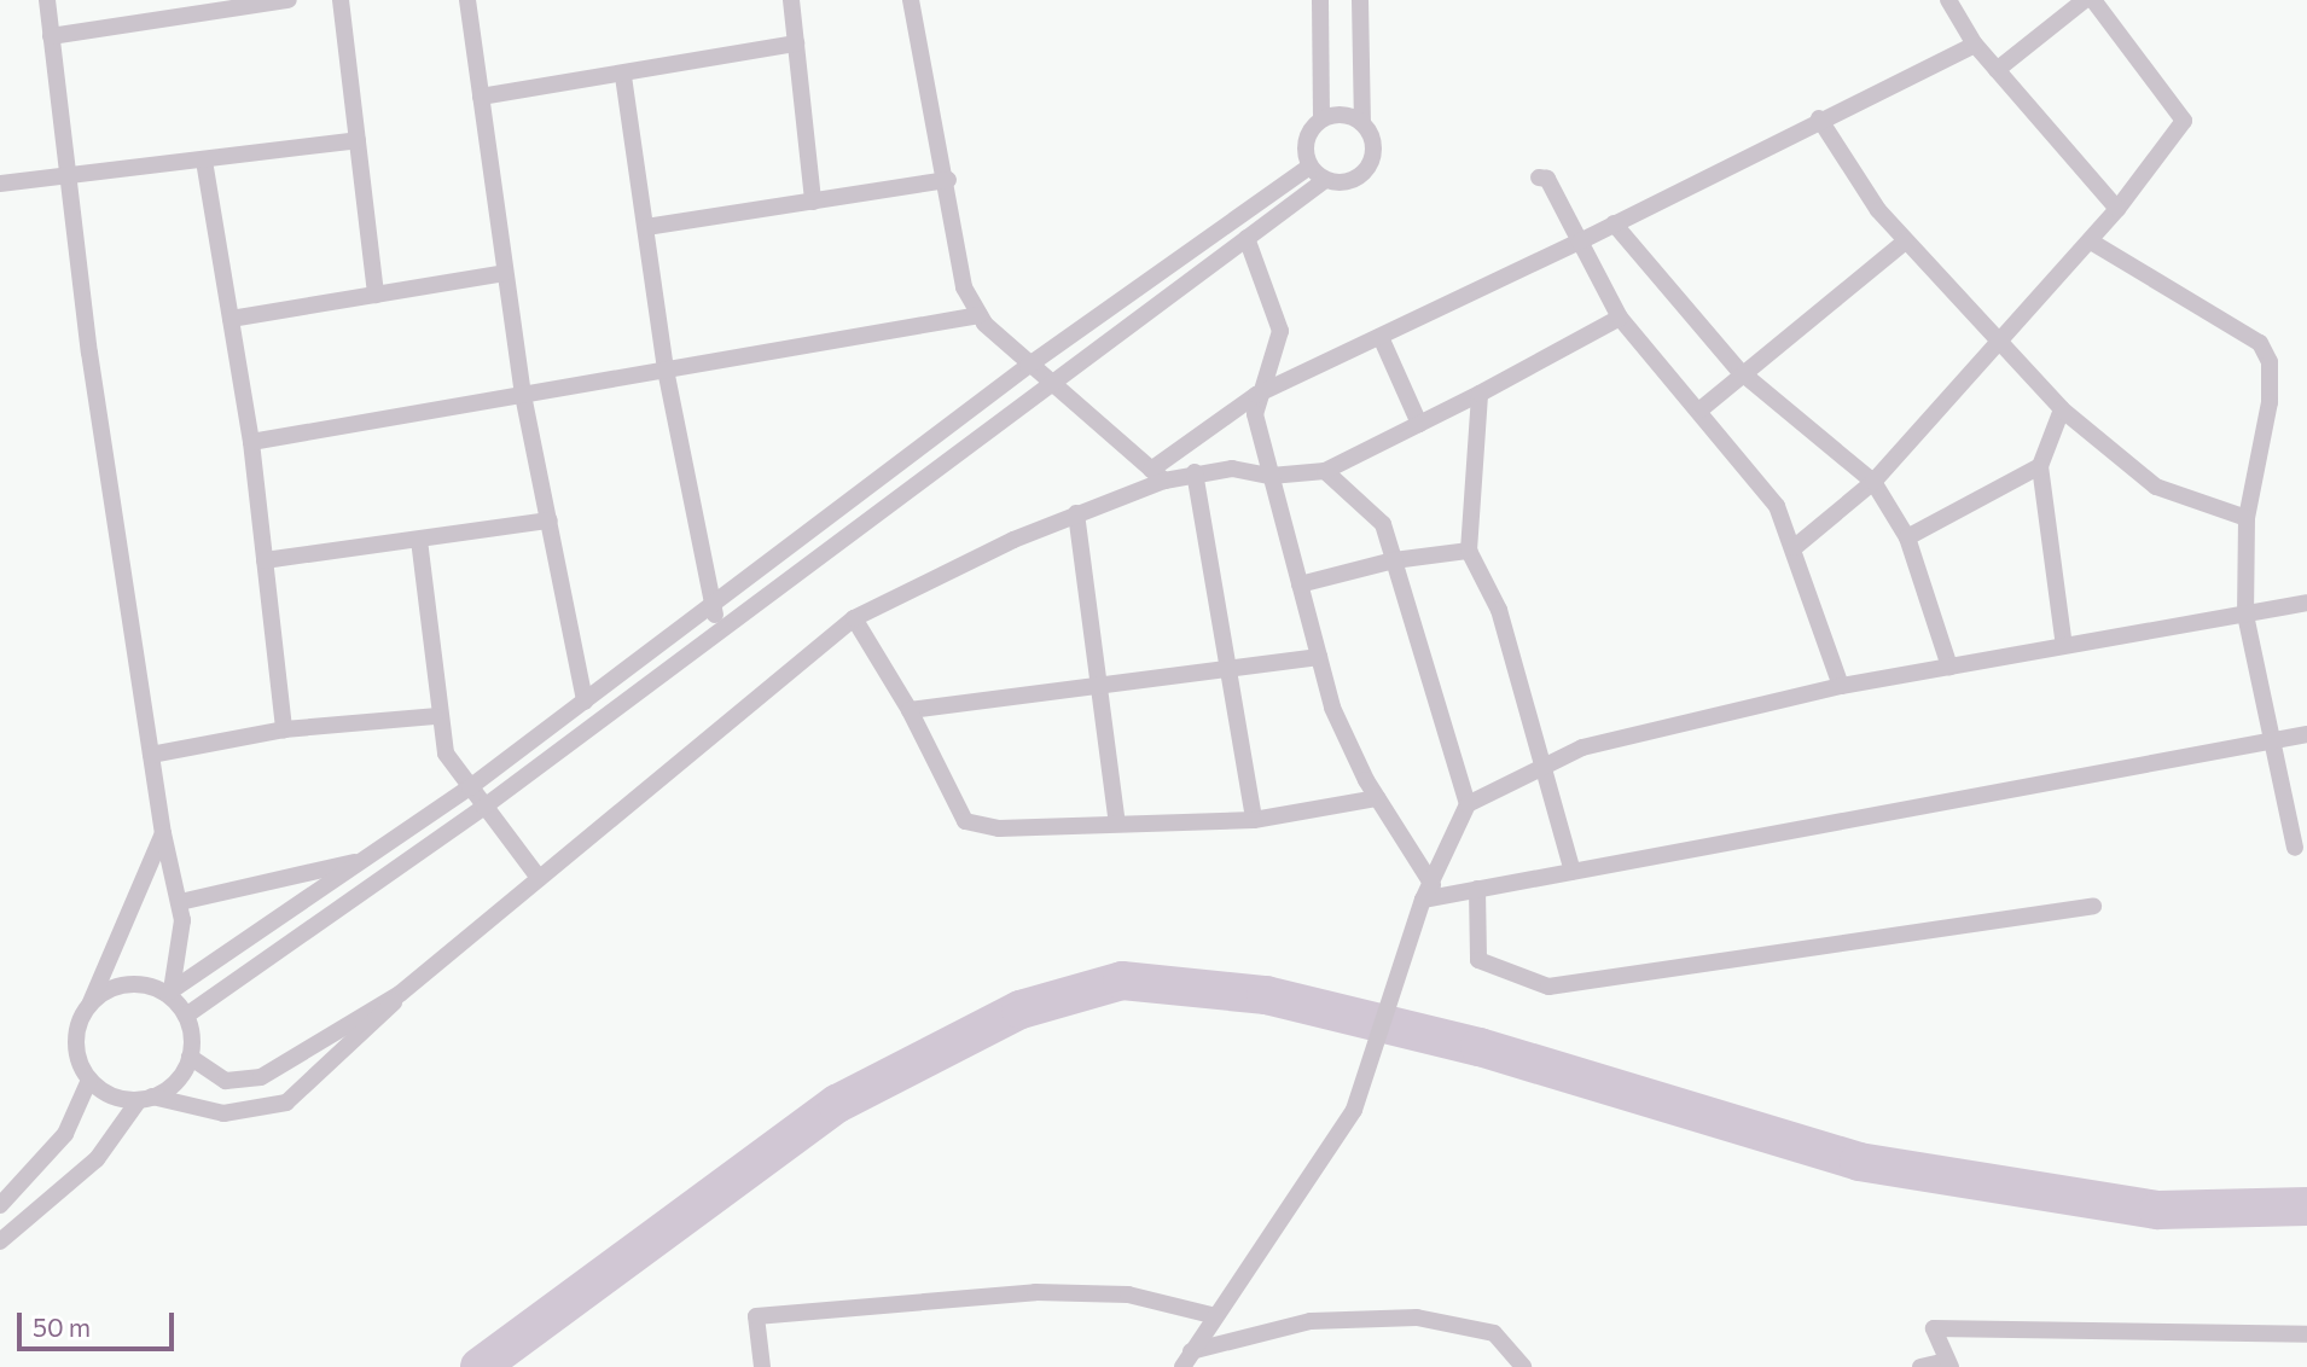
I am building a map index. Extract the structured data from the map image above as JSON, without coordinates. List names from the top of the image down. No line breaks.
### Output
{"scale_bar":"50 m"}
